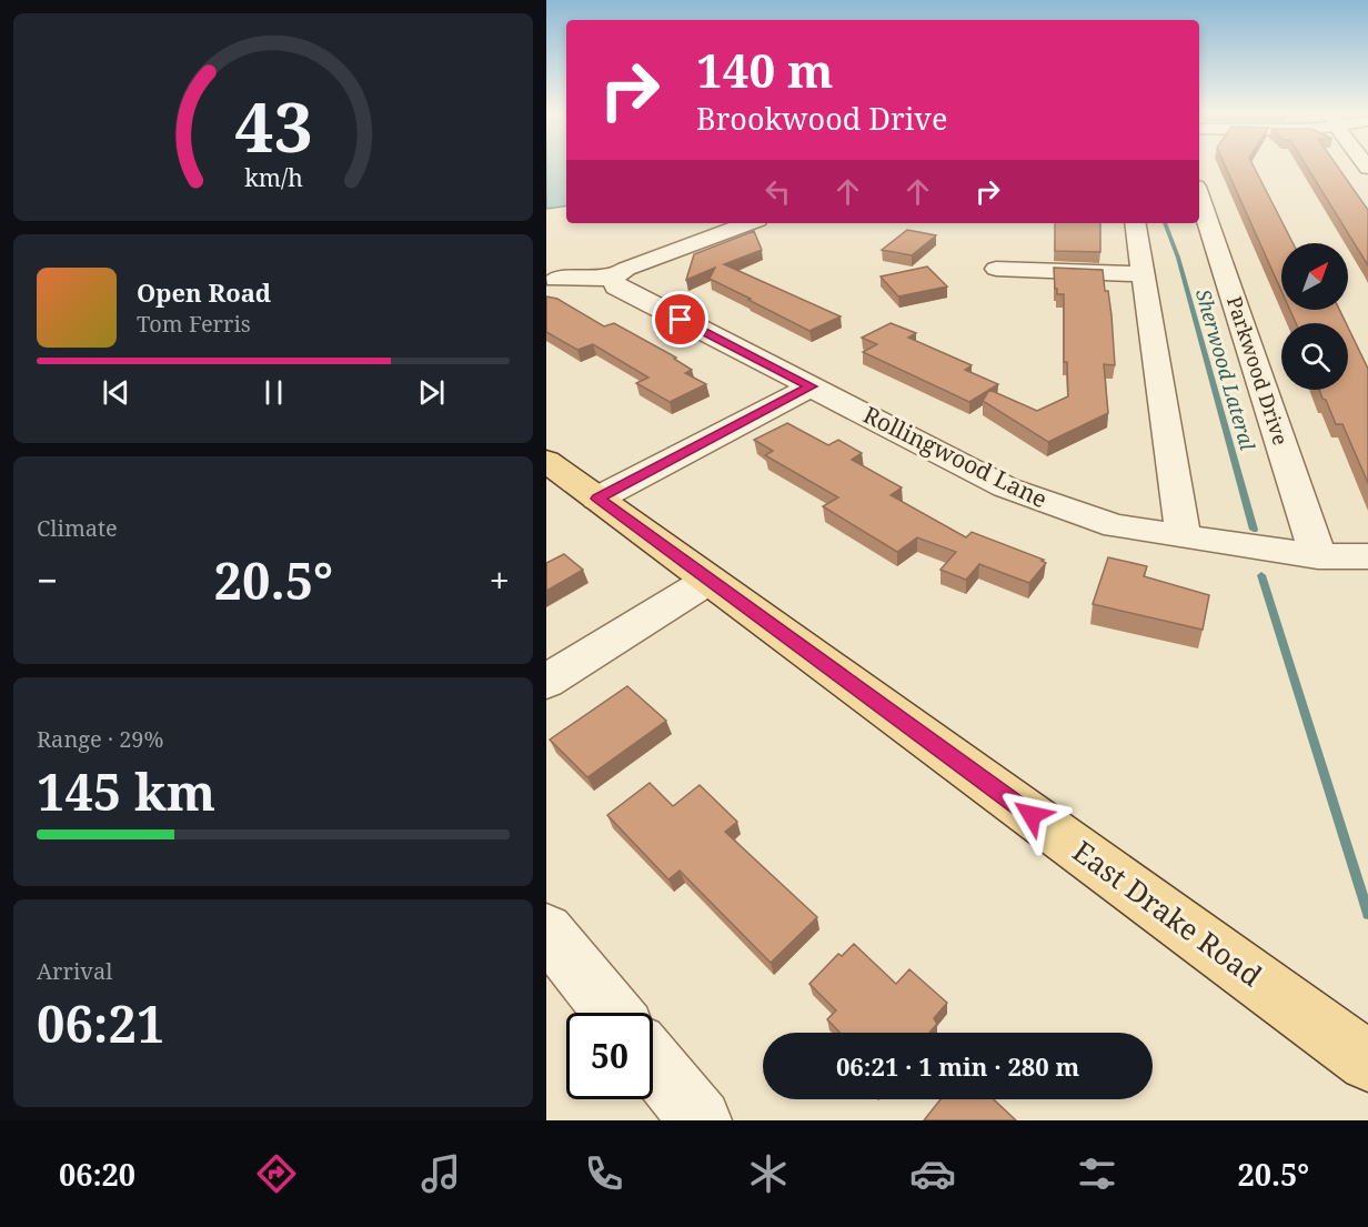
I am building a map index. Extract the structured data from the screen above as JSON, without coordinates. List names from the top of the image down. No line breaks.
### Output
{"streets":{"main road":["East Drake Road"],"street":["Parkwood Drive","Rollingwood Lane"]},"crossings":[["Parkwood Drive","Rollingwood Lane"]],"water":["Sherwood Lateral"],"north":"top right","page":{"turn":["140 m","Brookwood Drive"],"song":["Open Road","Tom Ferris"],"tile":["Climate",["Range · 29%","145 km"],["Arrival","06:21"]],"heat":["−","20.5°","+"],"limit":"50","trip":"06:21 · 1 min · 280 m","tabs":["06:20","20.5°"],"gauge":["43","km/h"]}}
